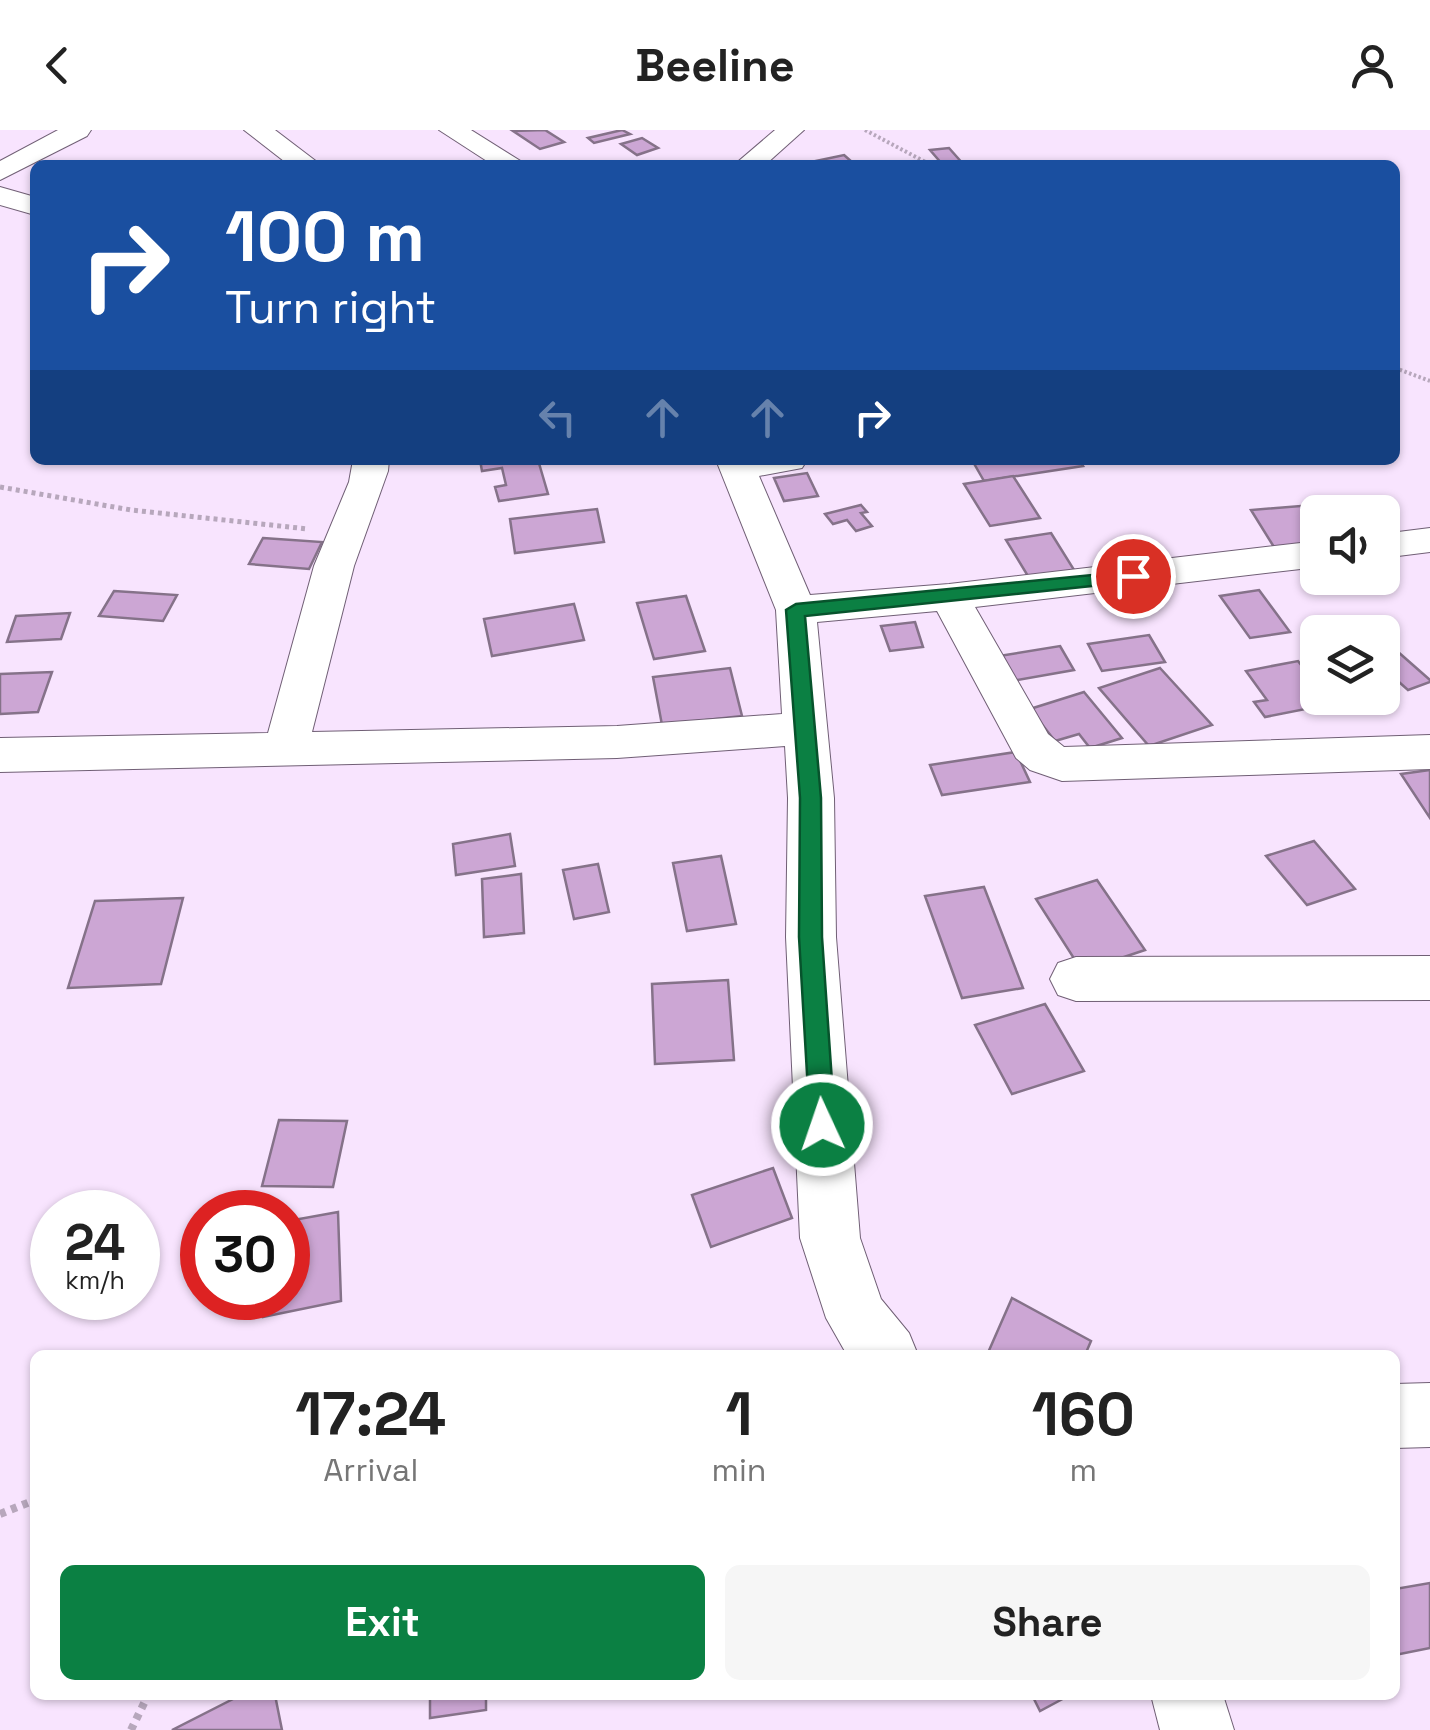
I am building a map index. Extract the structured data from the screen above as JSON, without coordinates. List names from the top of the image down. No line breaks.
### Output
{"page":{"header":"Beeline","turn":["100 m","Turn right"],"speed":"24 km/h","limit":"30","eta":["17:24","Arrival","1","min","160","m"],"buttons":["Exit","Share"]}}
